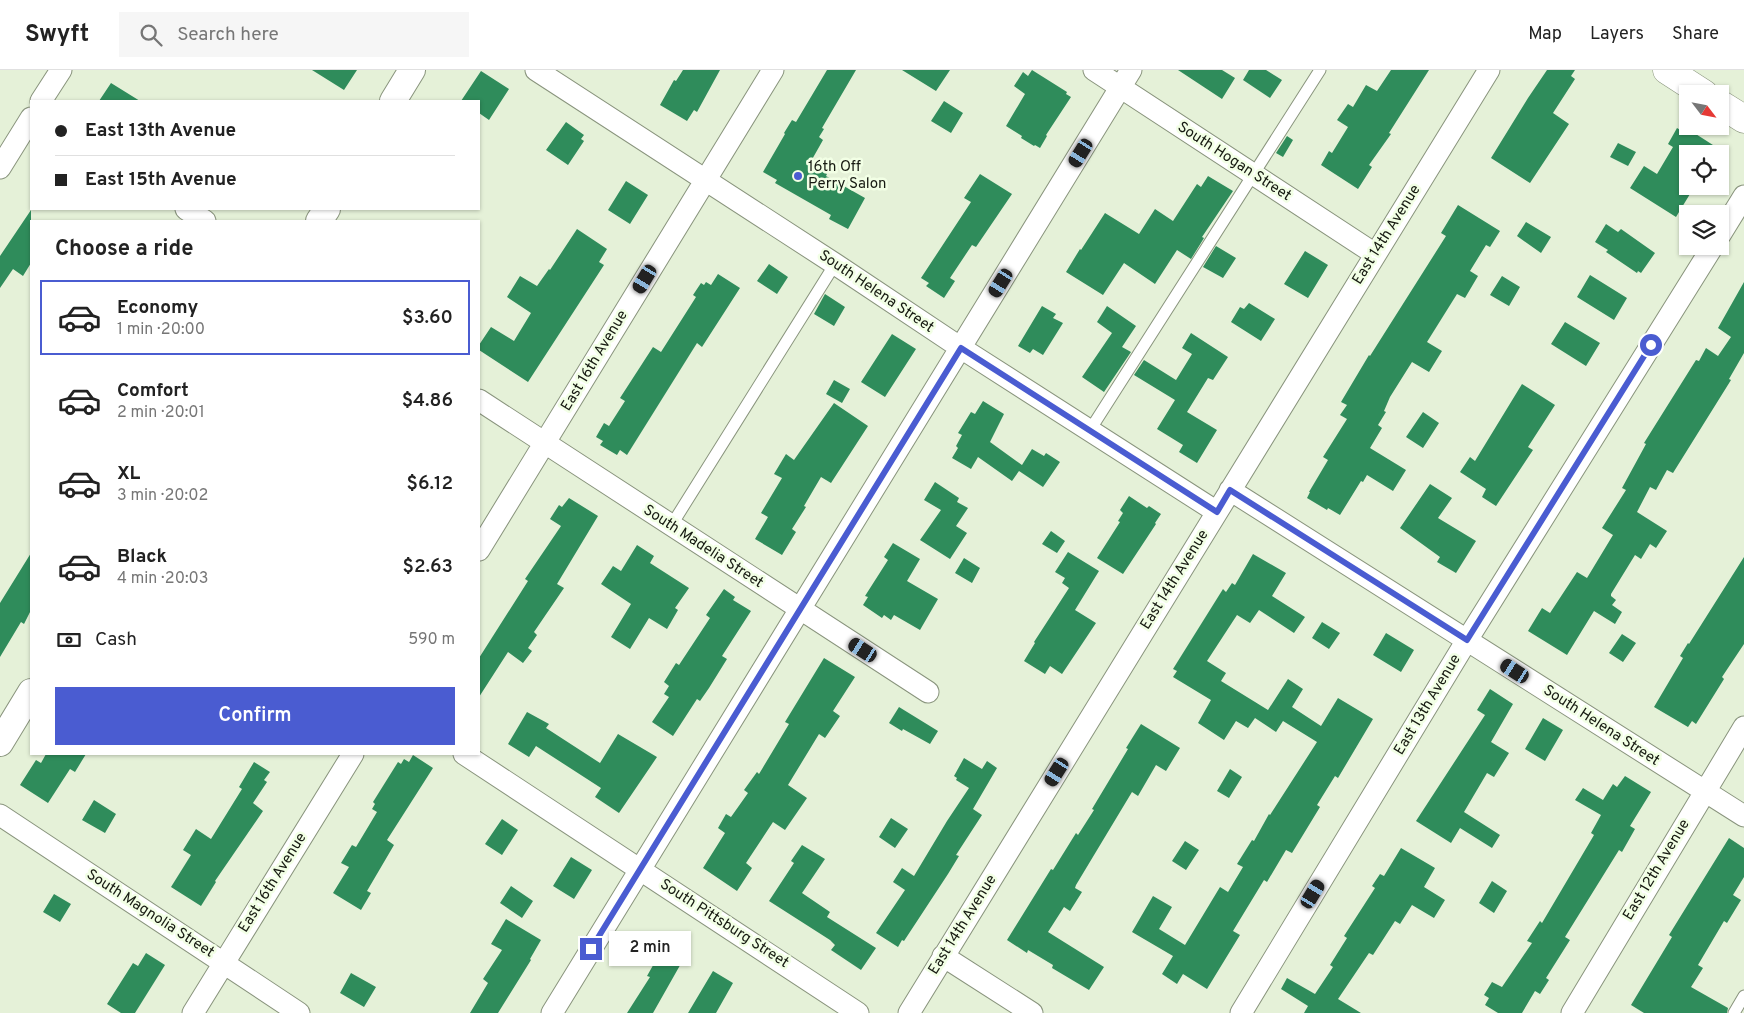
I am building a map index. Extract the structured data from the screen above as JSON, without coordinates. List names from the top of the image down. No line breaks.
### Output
{"streets":{"street":["South Hogan Street","East 14th Avenue","South Helena Street","East 16th Avenue","South Madelia Street","East 13th Avenue","East 12th Avenue","South Magnolia Street","South Pittsburg Street"]},"crossings":[["South Hogan Street","East 14th Avenue"],["East 14th Avenue","South Helena Street"],["South Helena Street","East 16th Avenue"],["South Helena Street","East 13th Avenue"],["South Helena Street","East 12th Avenue"],["East 16th Avenue","South Madelia Street"],["East 16th Avenue","South Magnolia Street"]],"places":["16th Off Perry Salon"],"north":"bottom right","page":{"header":"Swyft","search":"Search here","nav":["Map","Layers","Share"],"banner":["East 13th Avenue","East 15th Avenue"],"heading":"Choose a ride","list":[{"name":"Economy","note":"1 min · 20:00","value":"$3.60"},{"name":"Comfort","note":"2 min · 20:01","value":"$4.86"},{"name":"XL","note":"3 min · 20:02","value":"$6.12"},{"name":"Black","note":"4 min · 20:03","value":"$2.63"}],"pay":["Cash","590 m"],"buttons":"Confirm","bubble":"2 min"}}
